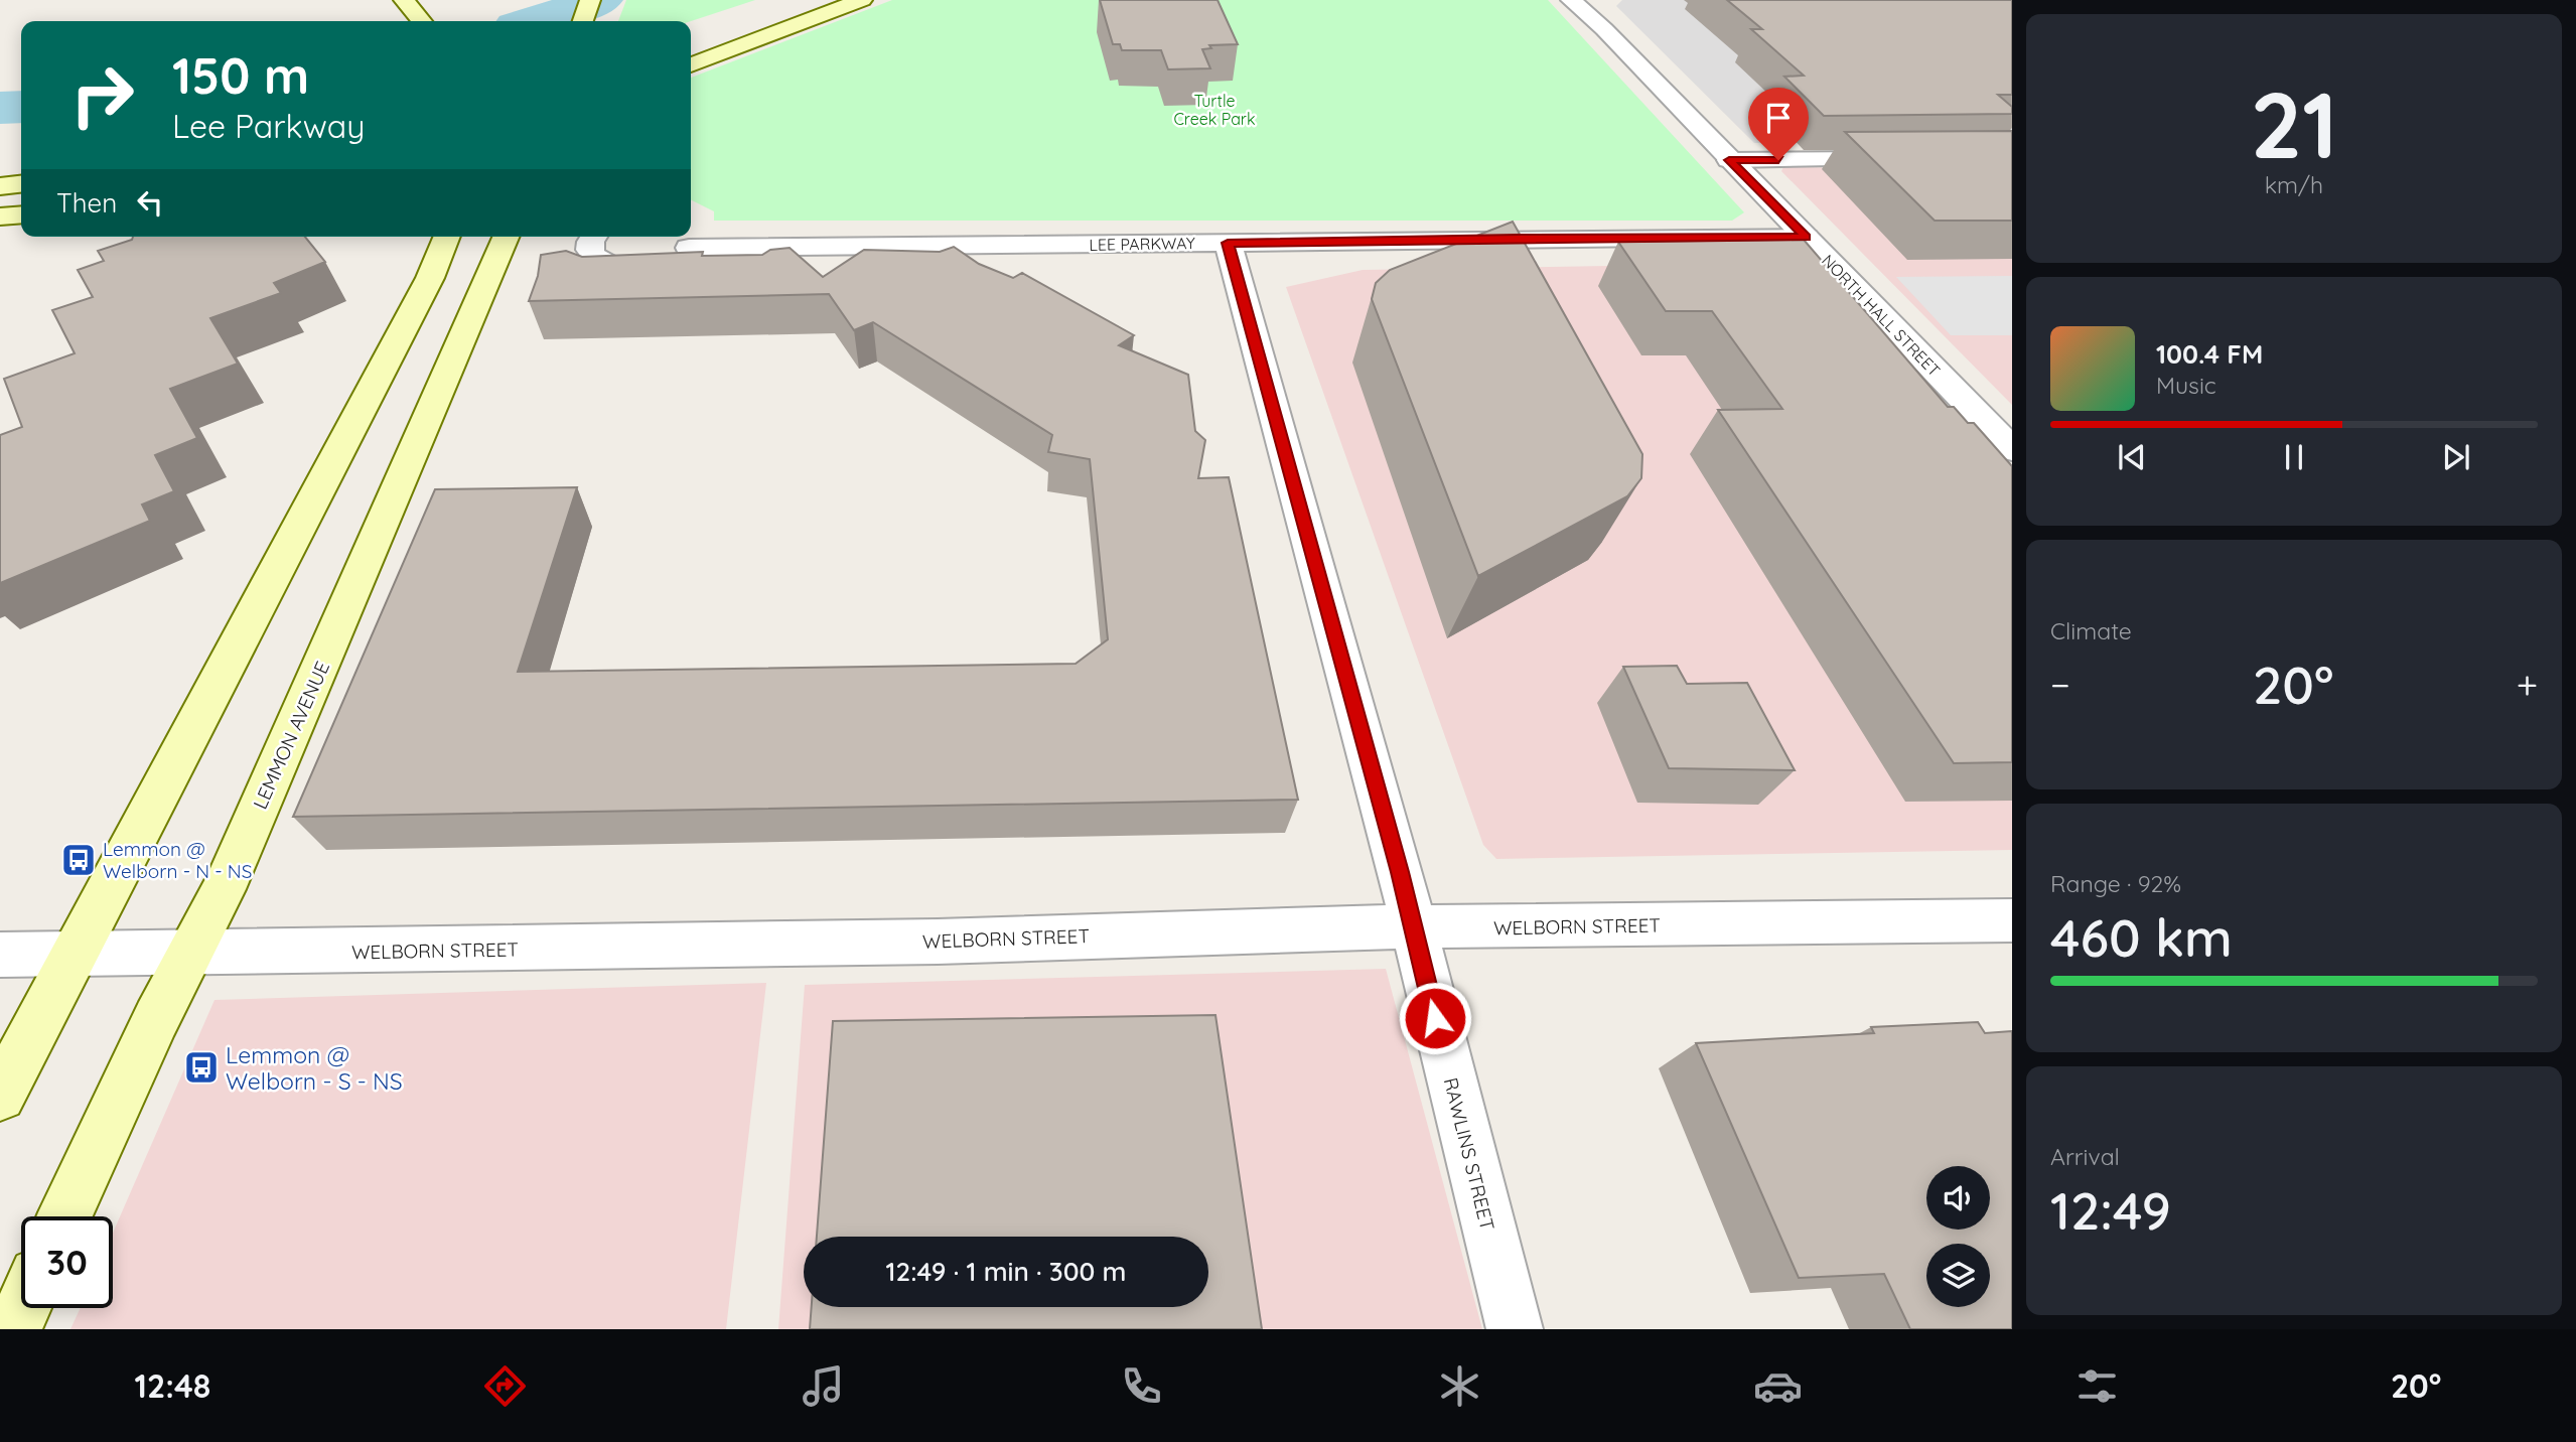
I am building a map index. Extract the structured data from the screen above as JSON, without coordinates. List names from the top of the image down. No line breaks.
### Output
{"streets":{"main road":["LEMMON AVENUE"],"street":["LEE PARKWAY","NORTH HALL STREET","WELBORN STREET","RAWLINS STREET"]},"crossings":[["LEE PARKWAY","NORTH HALL STREET"],["LEE PARKWAY","RAWLINS STREET"],["LEMMON AVENUE","WELBORN STREET"],["WELBORN STREET","RAWLINS STREET"]],"parks":["Turtle Creek Park"],"places":{"bus stop":["Lemmon @ Welborn - N - NS","Lemmon @ Welborn - S - NS"]},"page":{"tile":[["21","km/h"],"Climate",["Range · 92%","460 km"],["Arrival","12:49"]],"turn":["150 m","Lee Parkway"],"then":"Then","song":["100.4 FM","Music"],"heat":["−","20°","+"],"limit":"30","trip":"12:49 · 1 min · 300 m","tabs":["12:48","20°"]}}
